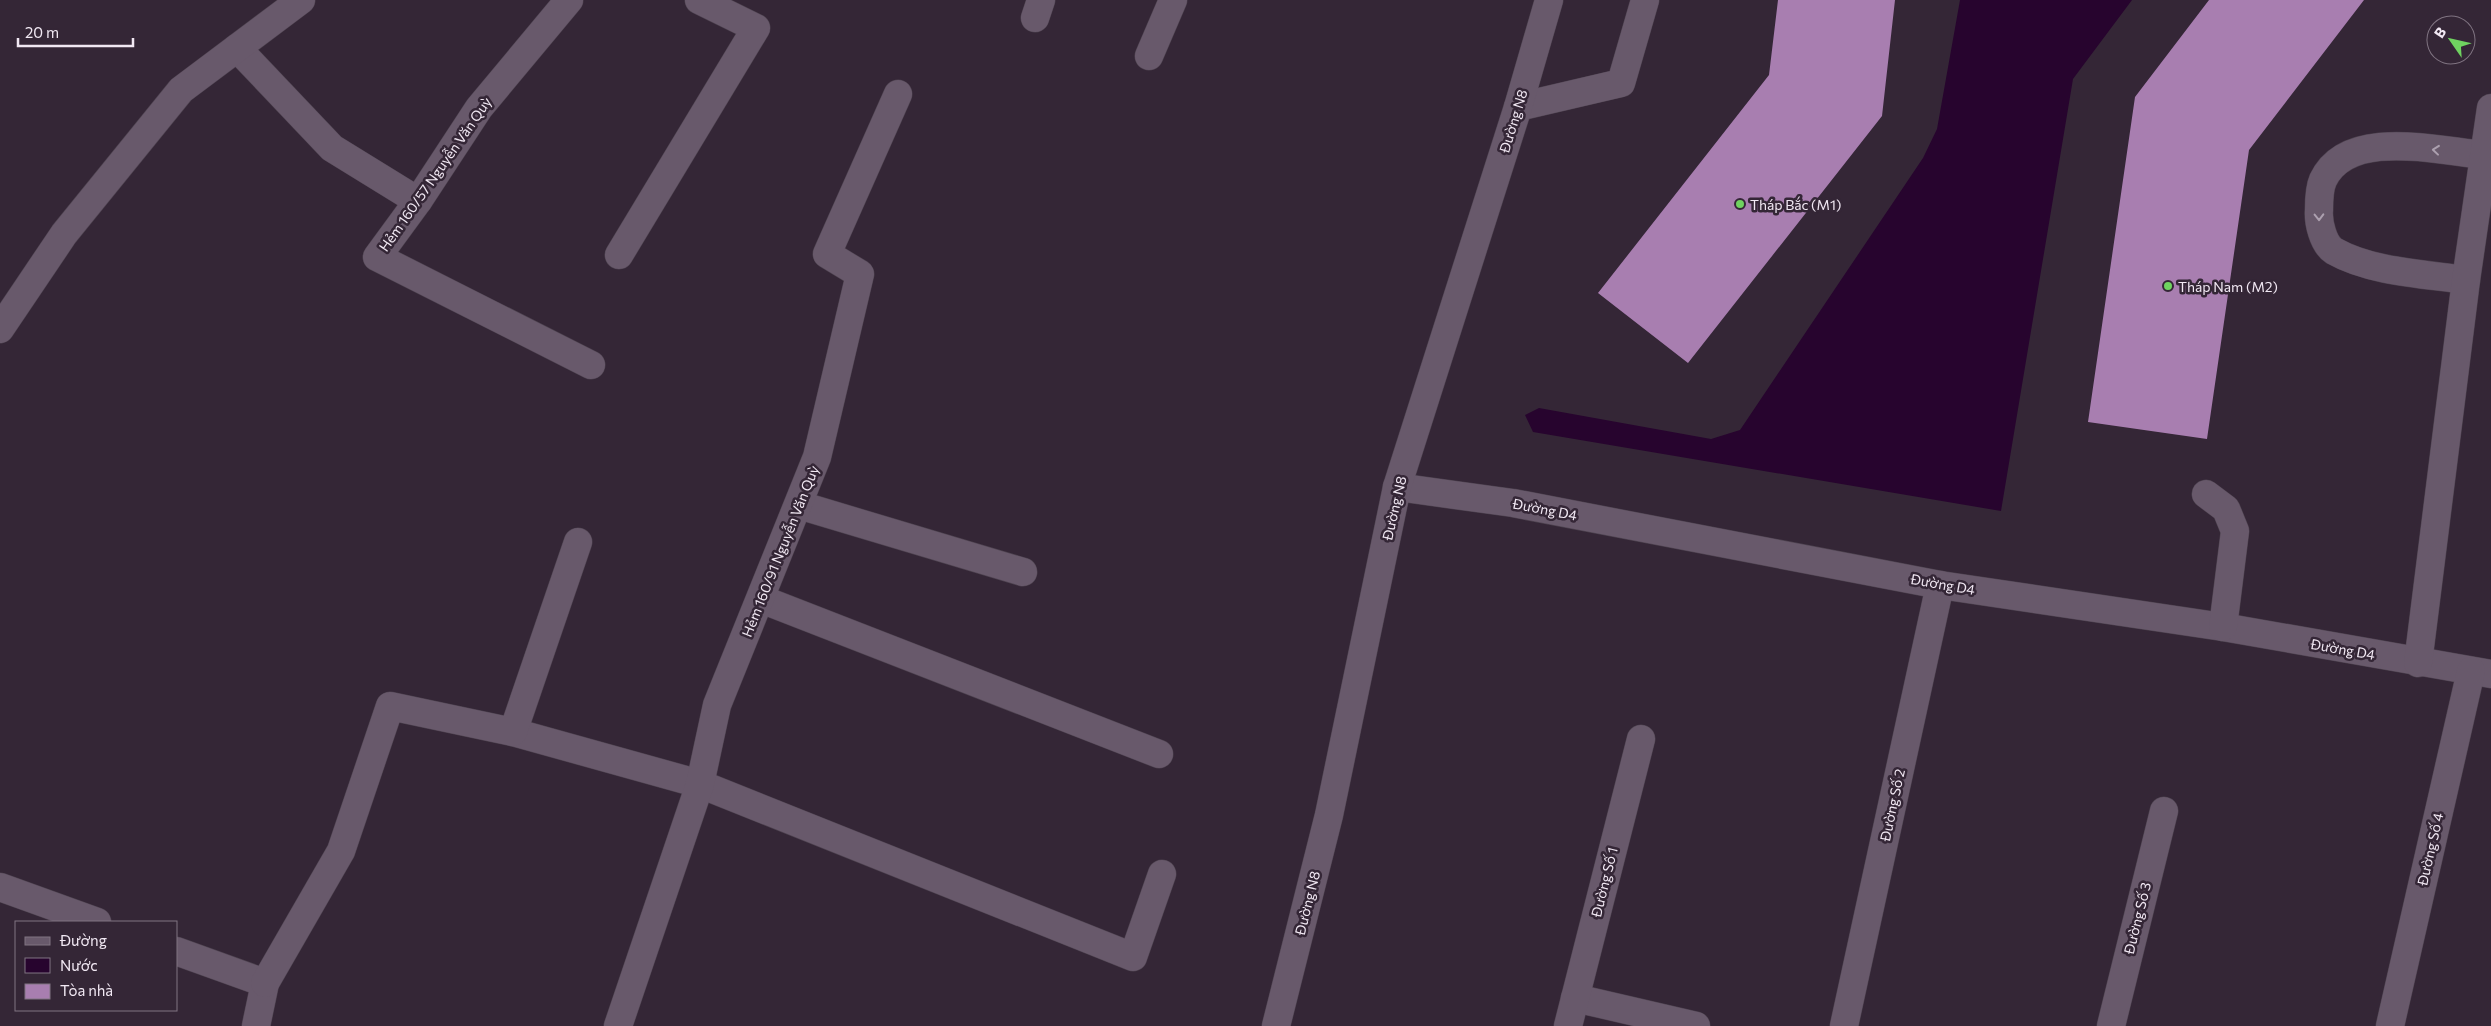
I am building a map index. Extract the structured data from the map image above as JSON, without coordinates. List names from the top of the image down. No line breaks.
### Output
{"streets":{"street":["Đường N8","Hẻm 160/57 Nguyễn Văn Quỳ","Đường D4","Hẻm 160/91 Nguyễn Văn Quỳ","Đường Số 2","Đường Số 4","Đường Số 1","Đường Số 3"]},"crossings":[["Đường N8","Đường D4"],["Đường D4","Đường Số 2"],["Đường D4","Đường Số 4"]],"places":["Tháp Bắc (M1)","Tháp Nam (M2)"],"legend":["Đường","Nước","Tòa nhà"],"scale_bar":"20 m","north":"top left"}
